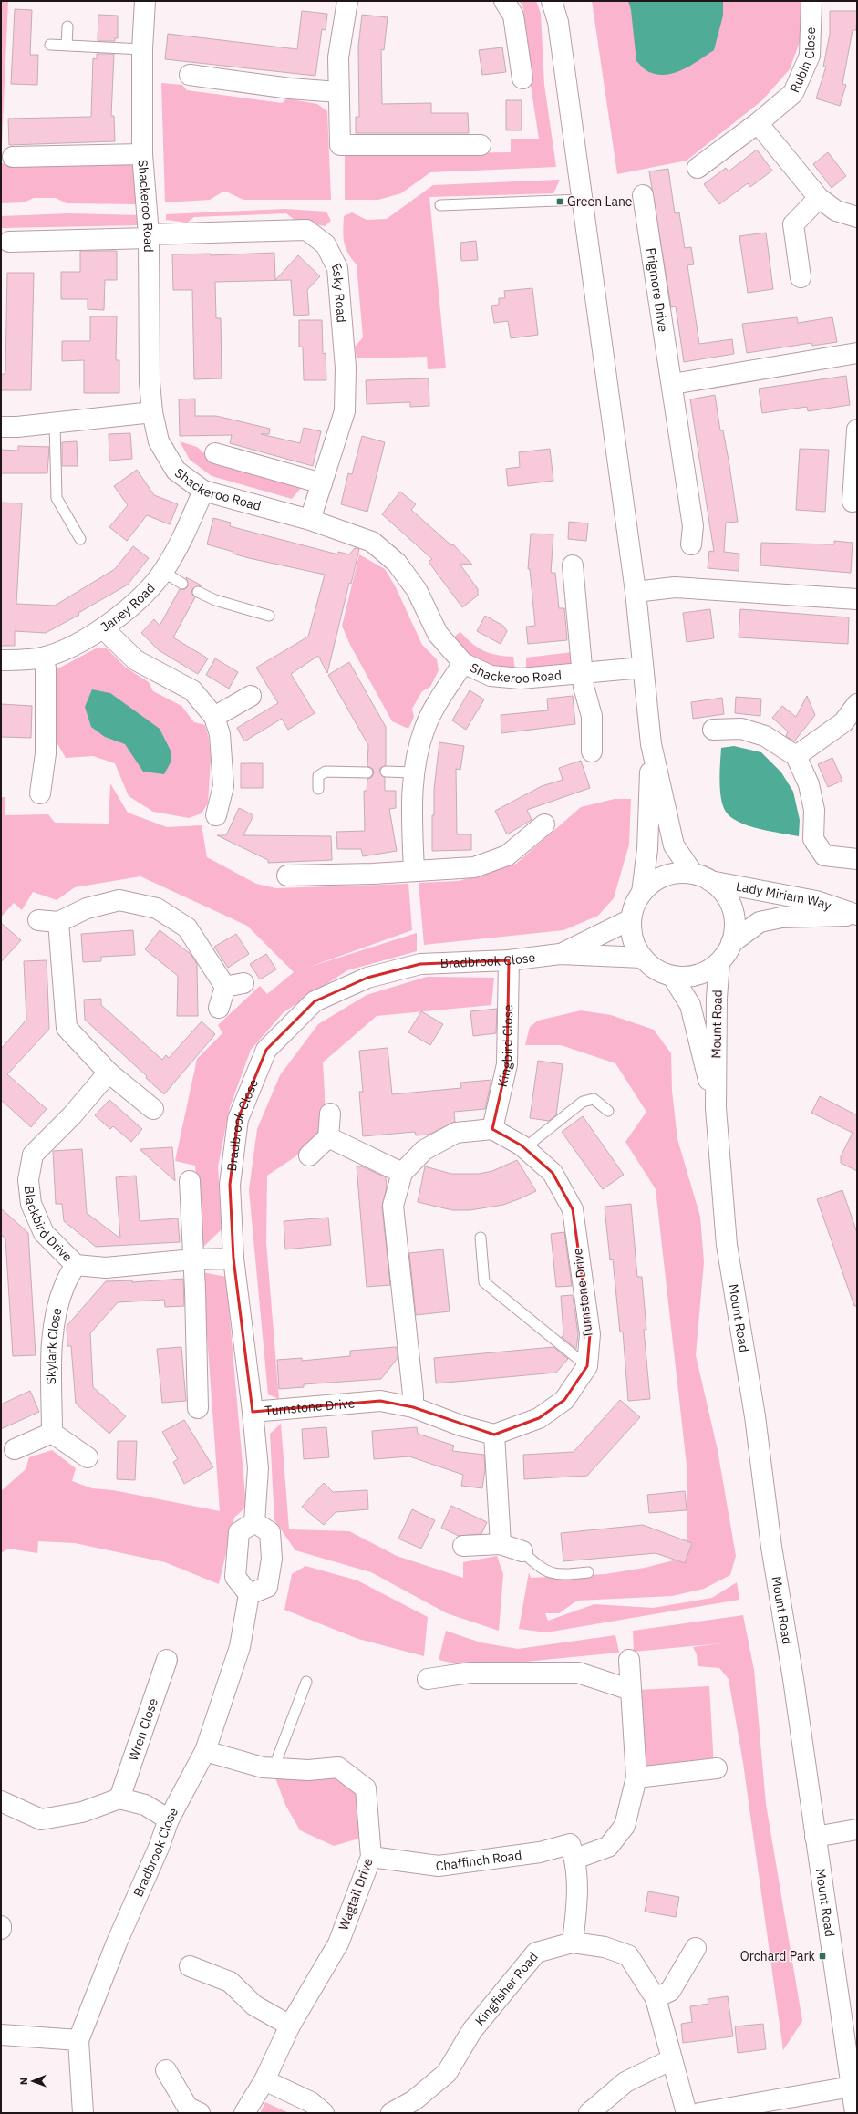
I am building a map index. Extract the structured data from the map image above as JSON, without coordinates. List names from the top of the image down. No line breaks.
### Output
{"streets":{"street":["Rubin Close","Shackeroo Road","Prigmore Drive","Esky Road","Janey Road","Lady Miriam Way","Bradbrook Close","Mount Road","Kingbird Close","Blackbird Drive","Turnstone Drive","Skylark Close","Wren Close","Chaffinch Road","Wagtail Drive","Kingfisher Road"]},"crossings":[["Shackeroo Road","Esky Road"],["Shackeroo Road","Janey Road"],["Lady Miriam Way","Bradbrook Close"],["Lady Miriam Way","Mount Road"],["Bradbrook Close","Mount Road"],["Bradbrook Close","Kingbird Close"],["Bradbrook Close","Blackbird Drive"],["Bradbrook Close","Turnstone Drive"],["Bradbrook Close","Wagtail Drive"],["Kingbird Close","Turnstone Drive"],["Blackbird Drive","Skylark Close"],["Chaffinch Road","Wagtail Drive"],["Chaffinch Road","Kingfisher Road"]],"places":{"transit":["Green Lane","Orchard Park"]},"north":"left"}
